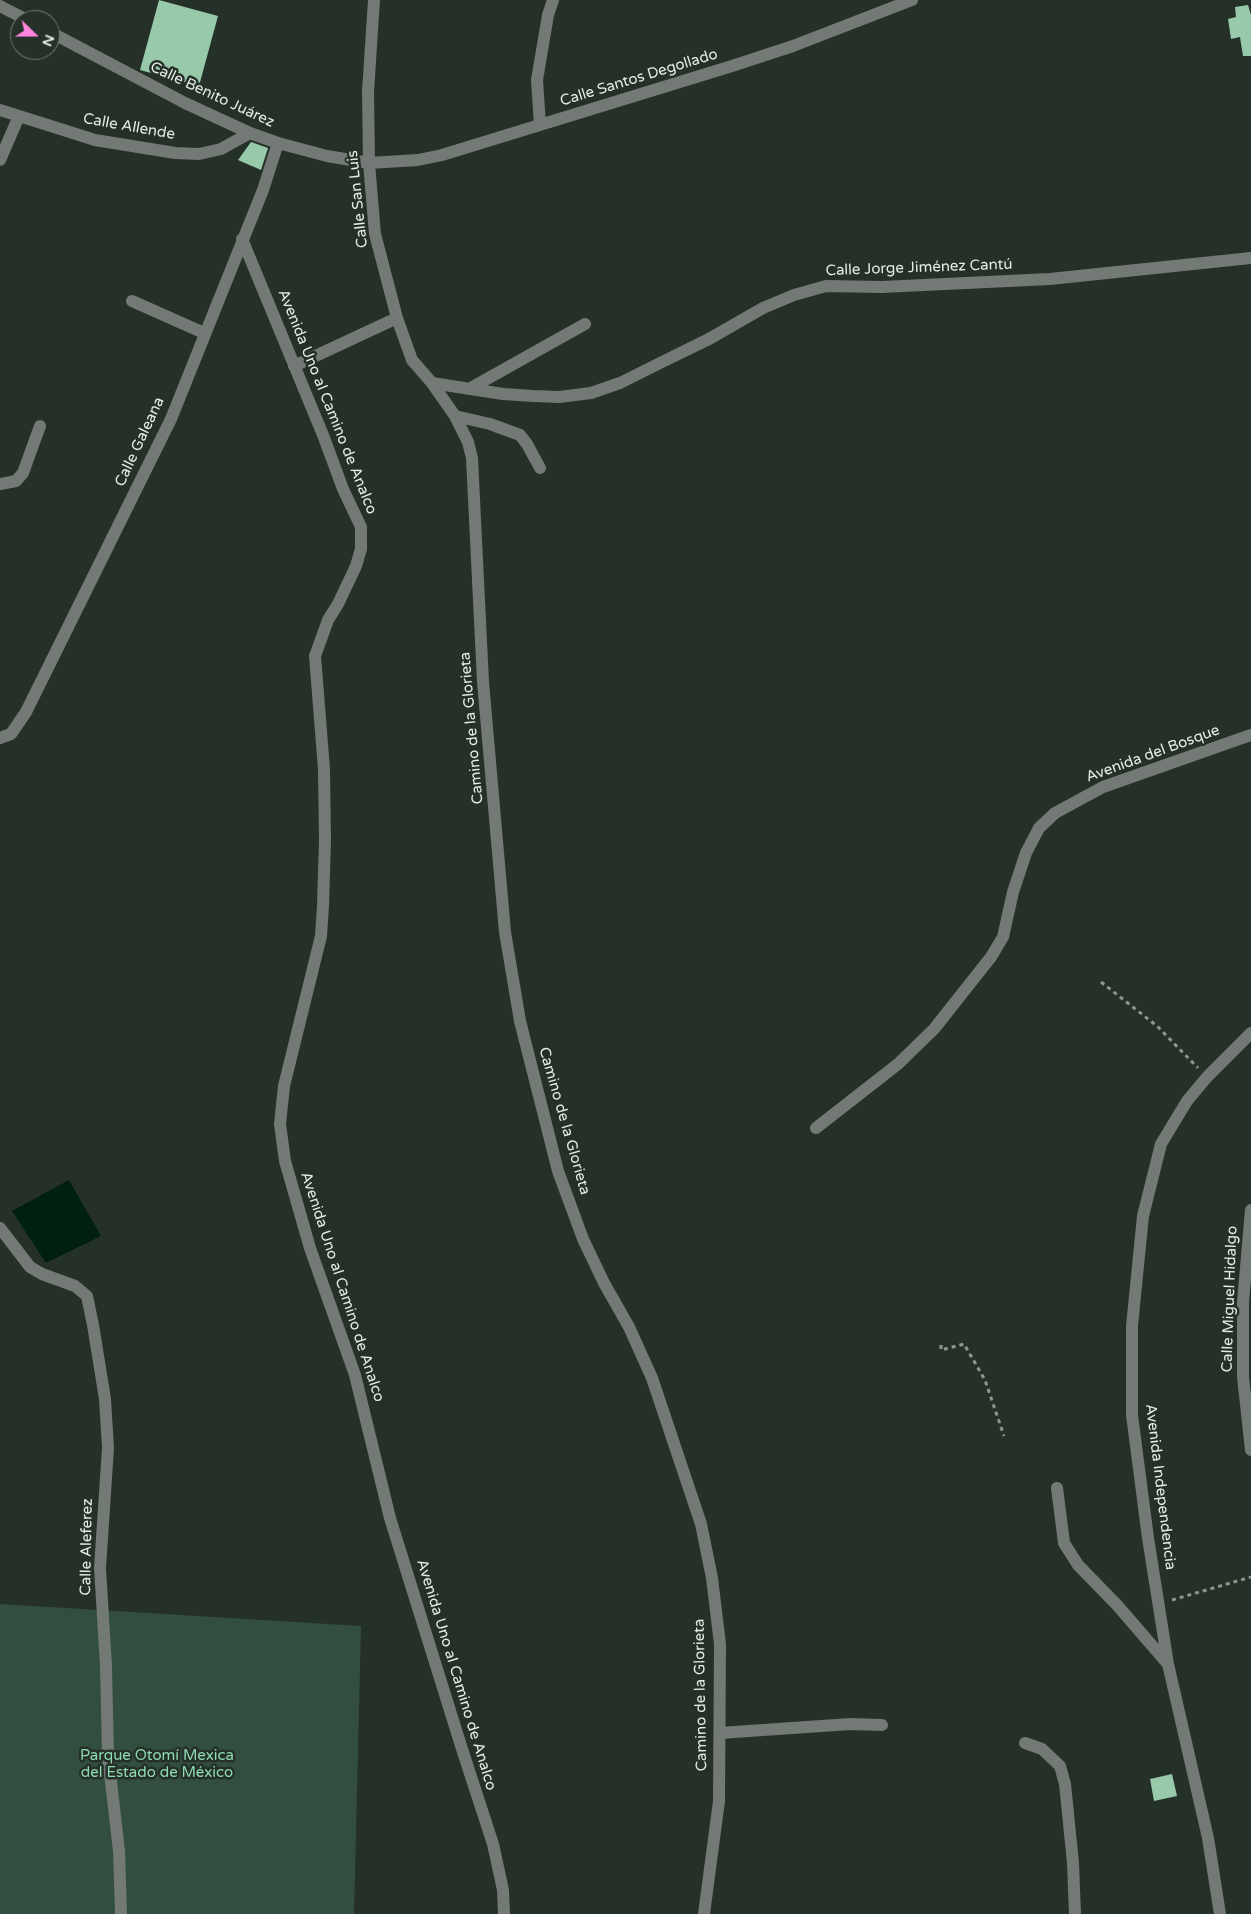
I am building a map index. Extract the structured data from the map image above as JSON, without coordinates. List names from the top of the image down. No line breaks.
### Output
{"streets":{"street":["Calle Santos Degollado","Calle Benito Juárez","Calle Allende","Calle San Luis","Calle Jorge Jiménez Cantú","Avenida Uno al Camino de Analco","Calle Galeana","Camino de la Glorieta","Avenida del Bosque","Calle Miguel Hidalgo","Avenida Independencia","Calle Aleferez"]},"crossings":[["Calle Santos Degollado","Calle Benito Juárez"],["Calle Santos Degollado","Calle San Luis"],["Calle Benito Juárez","Calle Allende"],["Calle Benito Juárez","Calle San Luis"],["Calle Benito Juárez","Calle Galeana"],["Calle San Luis","Calle Jorge Jiménez Cantú"],["Calle San Luis","Camino de la Glorieta"],["Calle Jorge Jiménez Cantú","Camino de la Glorieta"],["Avenida Uno al Camino de Analco","Calle Galeana"]],"parks":["Parque Otomí Mexica del Estado de México"],"north":"right"}
